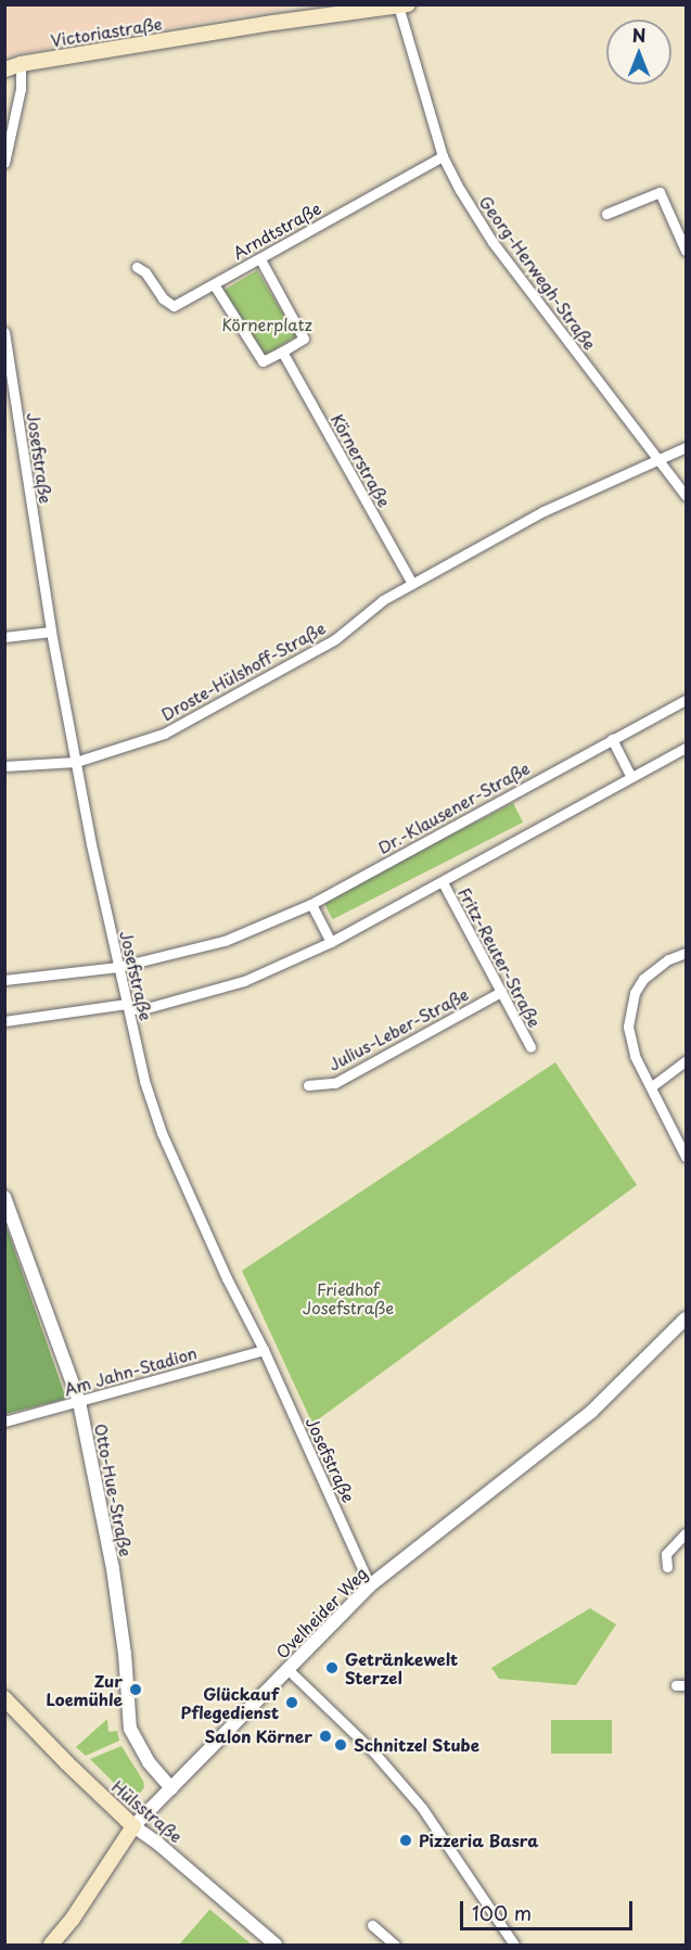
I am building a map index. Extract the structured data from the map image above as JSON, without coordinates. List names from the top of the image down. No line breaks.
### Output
{"streets":{"main road":["Victoriastraße","Ovelheider Weg","Hülsstraße"],"street":["Arndtstraße","Georg-Herwegh-Straße","Josefstraße","Körnerstraße","Droste-Hülshoff-Straße","Dr.-Klausener-Straße","Fritz-Reuter-Straße","Julius-Leber-Straße","Am Jahn-Stadion","Otto-Hue-Straße"]},"crossings":[["Victoriastraße","Georg-Herwegh-Straße"],["Arndtstraße","Georg-Herwegh-Straße"],["Georg-Herwegh-Straße","Droste-Hülshoff-Straße"],["Josefstraße","Droste-Hülshoff-Straße"],["Josefstraße","Dr.-Klausener-Straße"],["Josefstraße","Am Jahn-Stadion"],["Josefstraße","Ovelheider Weg"],["Körnerstraße","Droste-Hülshoff-Straße"],["Fritz-Reuter-Straße","Julius-Leber-Straße"],["Am Jahn-Stadion","Otto-Hue-Straße"],["Otto-Hue-Straße","Ovelheider Weg"],["Ovelheider Weg","Hülsstraße"]],"parks":["Körnerplatz","Friedhof Josefstraße"],"places":["Getränkewelt Sterzel","Zur Loemühle","Glückauf Pflegedienst","Salon Körner","Schnitzel Stube","Pizzeria Basra"],"scale_bar":"100 m","north":"top"}
